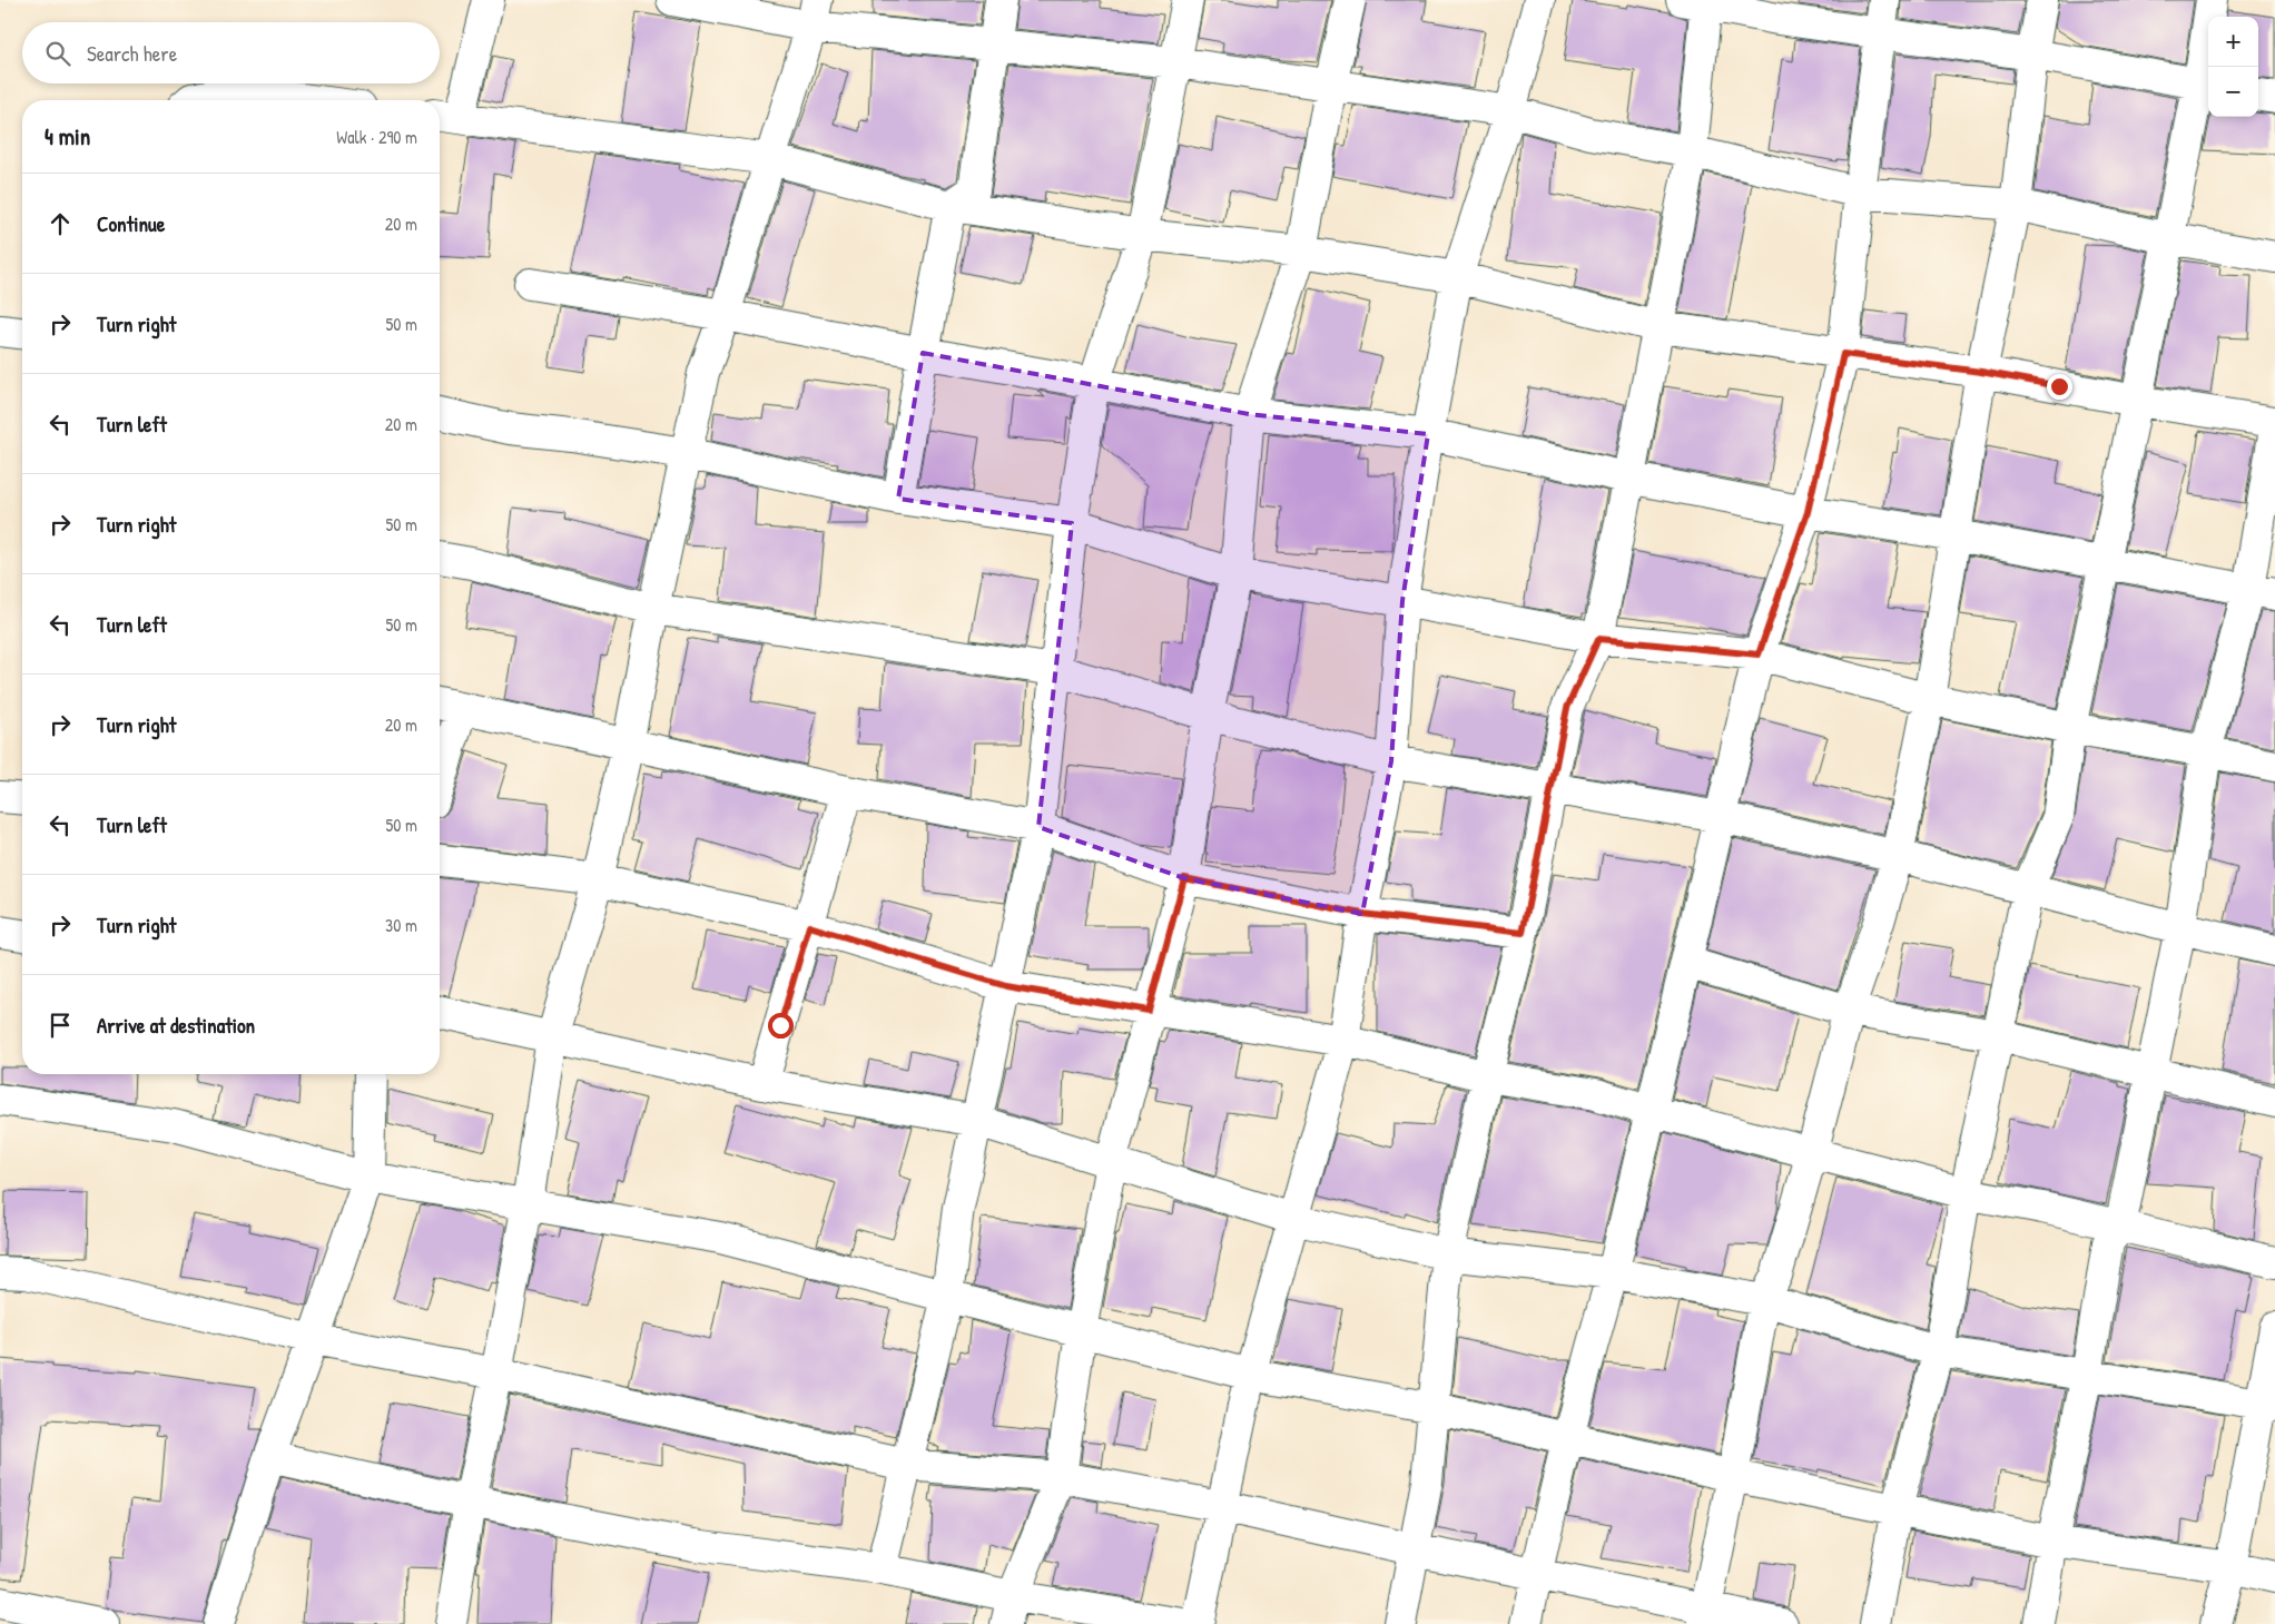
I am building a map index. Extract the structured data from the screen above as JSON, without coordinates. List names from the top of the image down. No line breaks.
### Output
{"page":{"map_buttons":["+","−"],"search":"Search here","heading":["4 min","Walk · 290 m"],"list":[["Continue","20 m"],["Turn right","50 m"],["Turn left","20 m"],["Turn right","50 m"],["Turn left","50 m"],["Turn right","20 m"],["Turn left","50 m"],["Turn right","30 m"],"Arrive at destination"]}}
